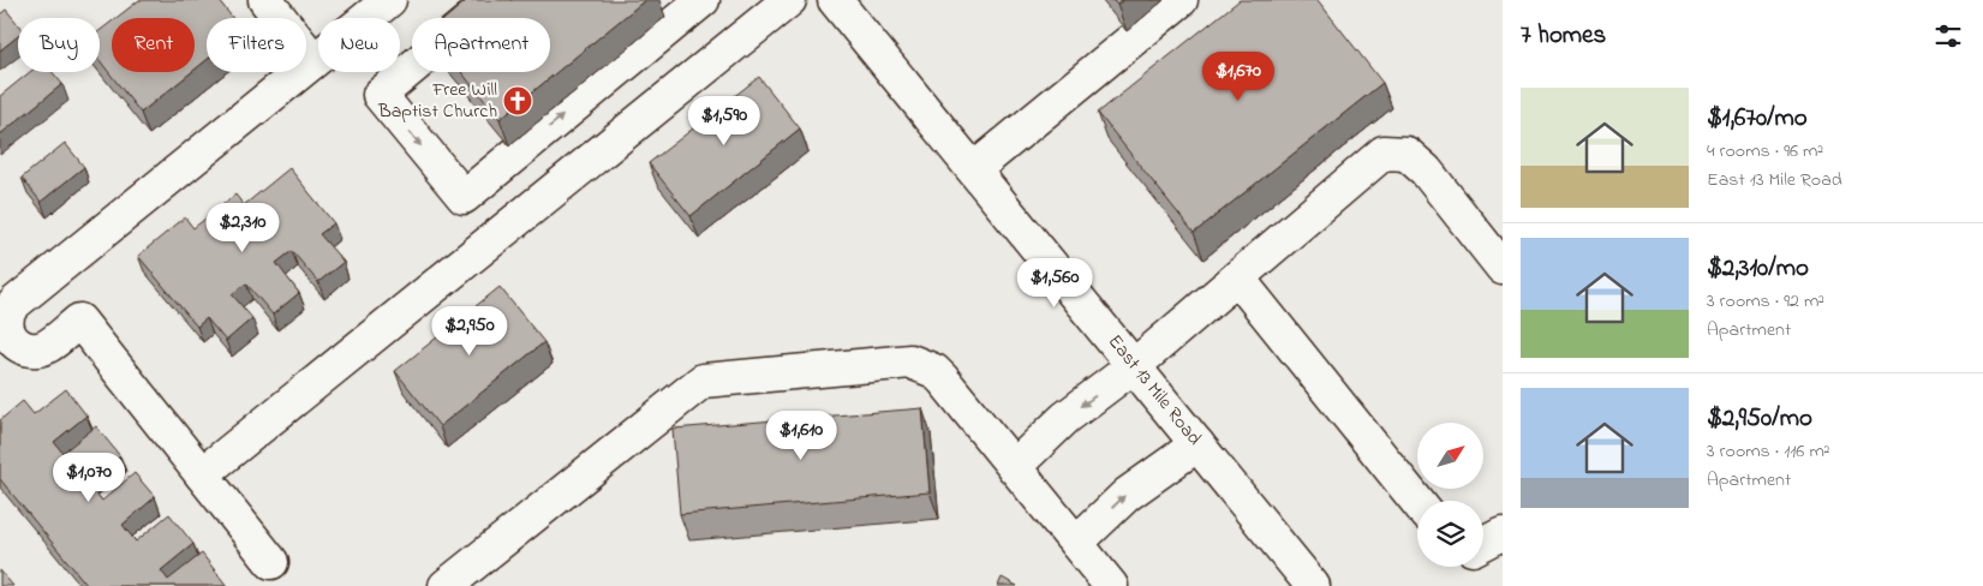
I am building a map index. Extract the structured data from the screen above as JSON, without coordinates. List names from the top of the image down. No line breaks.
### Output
{"streets":{"main road":["East 13 Mile Road"]},"places":{"church":["Free Will Baptist Church"]},"north":"top right","page":{"heading":"7 homes","chip":["Buy","Rent","Filters","New","Apartment"],"price":["$1,670","$1,590","$2,310","$1,560","$2,950","$1,610","$1,070"],"list":[{"name":"$1,670/mo","note":"4 rooms · 96 m² · East 13 Mile Road"},{"name":"$2,310/mo","note":"3 rooms · 92 m² · Apartment"},{"name":"$2,950/mo","note":"3 rooms · 116 m² · Apartment"}]}}
